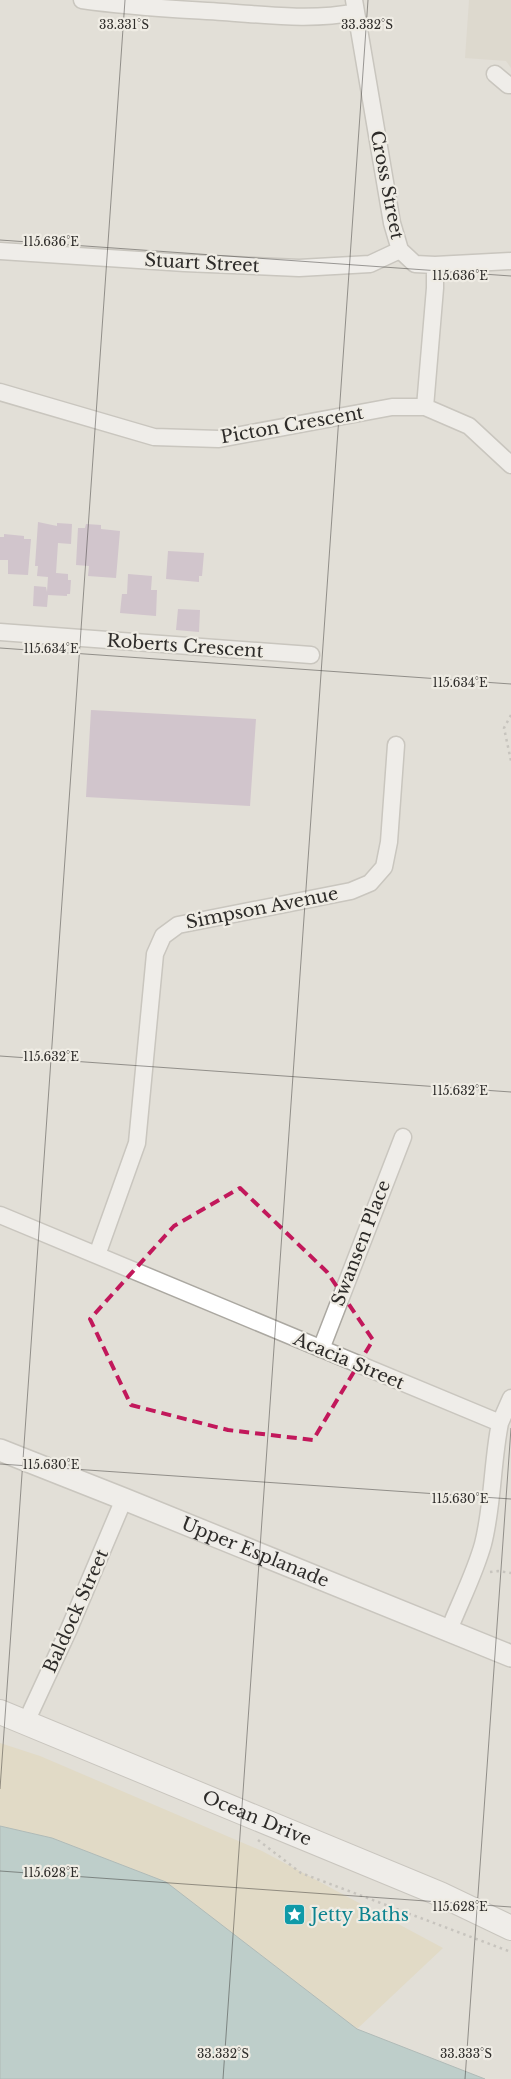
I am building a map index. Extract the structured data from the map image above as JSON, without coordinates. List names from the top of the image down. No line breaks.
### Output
{"streets":{"main road":["Ocean Drive"],"street":["Cross Street","Stuart Street","Picton Crescent","Roberts Crescent","Simpson Avenue","Swansen Place","Acacia Street","Upper Esplanade","Baldock Street"]},"crossings":[["Cross Street","Stuart Street"],["Simpson Avenue","Acacia Street"],["Swansen Place","Acacia Street"],["Upper Esplanade","Baldock Street"],["Baldock Street","Ocean Drive"]],"places":{"place":["Jetty Baths"]},"coordinates":["33.331°S","33.332°S","115.636°E","115.634°E","115.632°E","115.630°E","115.628°E","33.333°S"]}
